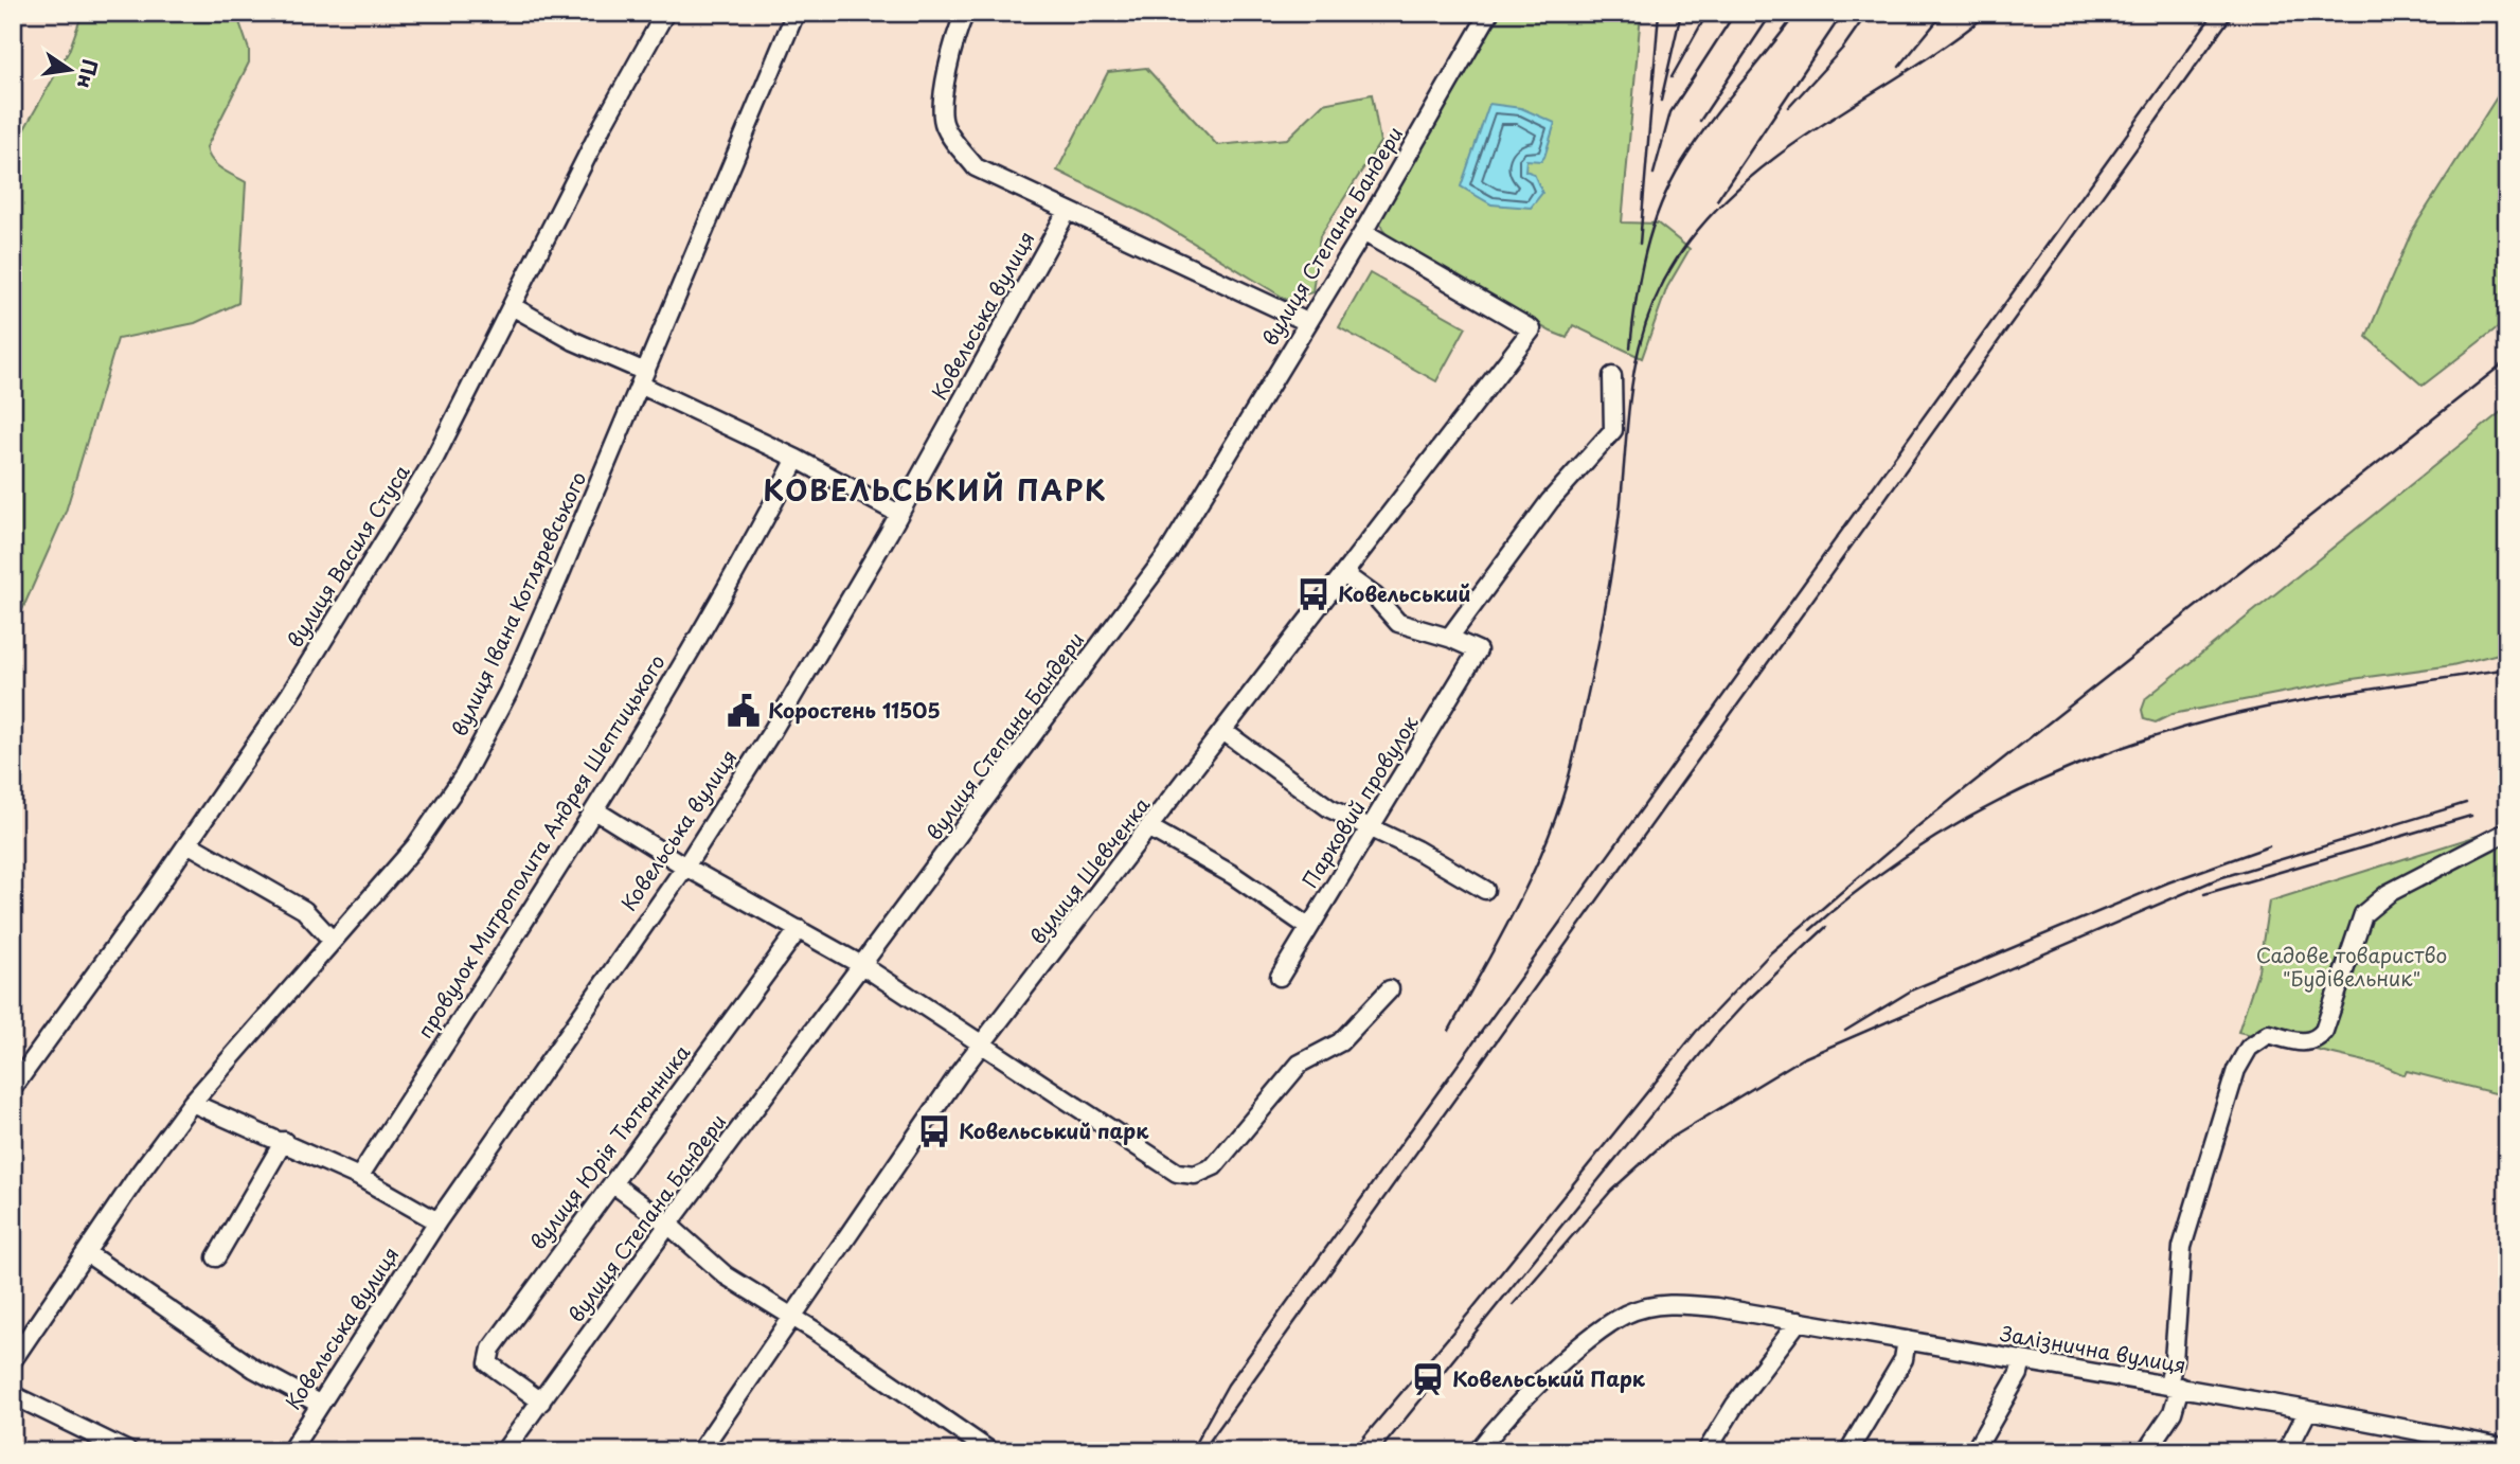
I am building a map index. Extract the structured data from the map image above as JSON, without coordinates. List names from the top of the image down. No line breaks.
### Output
{"streets":{"street":["вулиця Степана Бандери","Ковельська вулиця","вулиця Василя Стуса","вулиця Івана Котляревського","Парковий провулок","провулок Митрополита Андрея Шептицького","вулиця Шевченка","вулиця Юрія Тютюнника","Залізнична вулиця"]},"crossings":[["вулиця Степана Бандери","вулиця Шевченка"],["вулиця Степана Бандери","вулиця Юрія Тютюнника"]],"districts":["КОВЕЛЬСЬКИЙ ПАРК"],"parks":["Садове товариство \"Будівельник\""],"places":{"bus stop":["Ковельський","Ковельський парк"],"public building":["Коростень 11505"],"station":["Ковельський Парк"]},"north":"right"}
